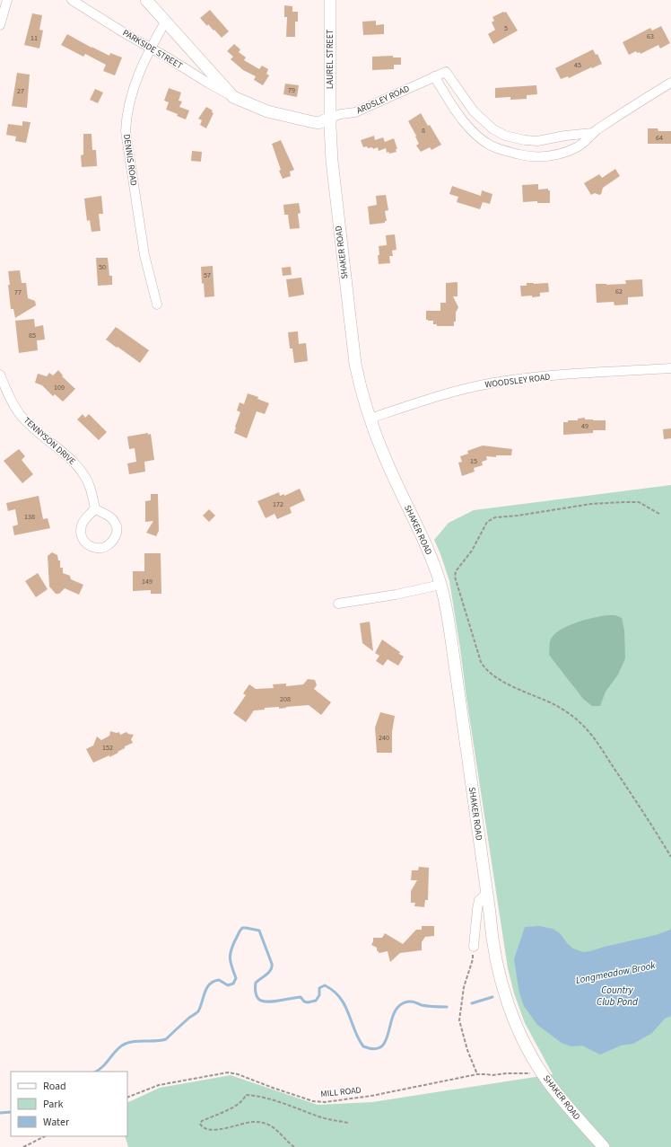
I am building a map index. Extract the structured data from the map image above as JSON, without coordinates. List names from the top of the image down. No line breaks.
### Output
{"streets":{"main road":["LAUREL STREET","SHAKER ROAD"],"street":["PARKSIDE STREET","ARDSLEY ROAD","DENNIS ROAD","WOODSLEY ROAD","TENNYSON DRIVE"],"path":["MILL ROAD"]},"crossings":[["PARKSIDE STREET","DENNIS ROAD"],["LAUREL STREET","ARDSLEY ROAD"],["LAUREL STREET","SHAKER ROAD"],["ARDSLEY ROAD","SHAKER ROAD"],["SHAKER ROAD","WOODSLEY ROAD"],["SHAKER ROAD","MILL ROAD"]],"water":["Longmeadow Brook","Country Club Pond"],"house_numbers":["5","63","11","45","79","27","8","64","50","57","62","77","85","109","49","15","172","138","149","208","240","152"],"legend":["Road","Park","Water"]}
